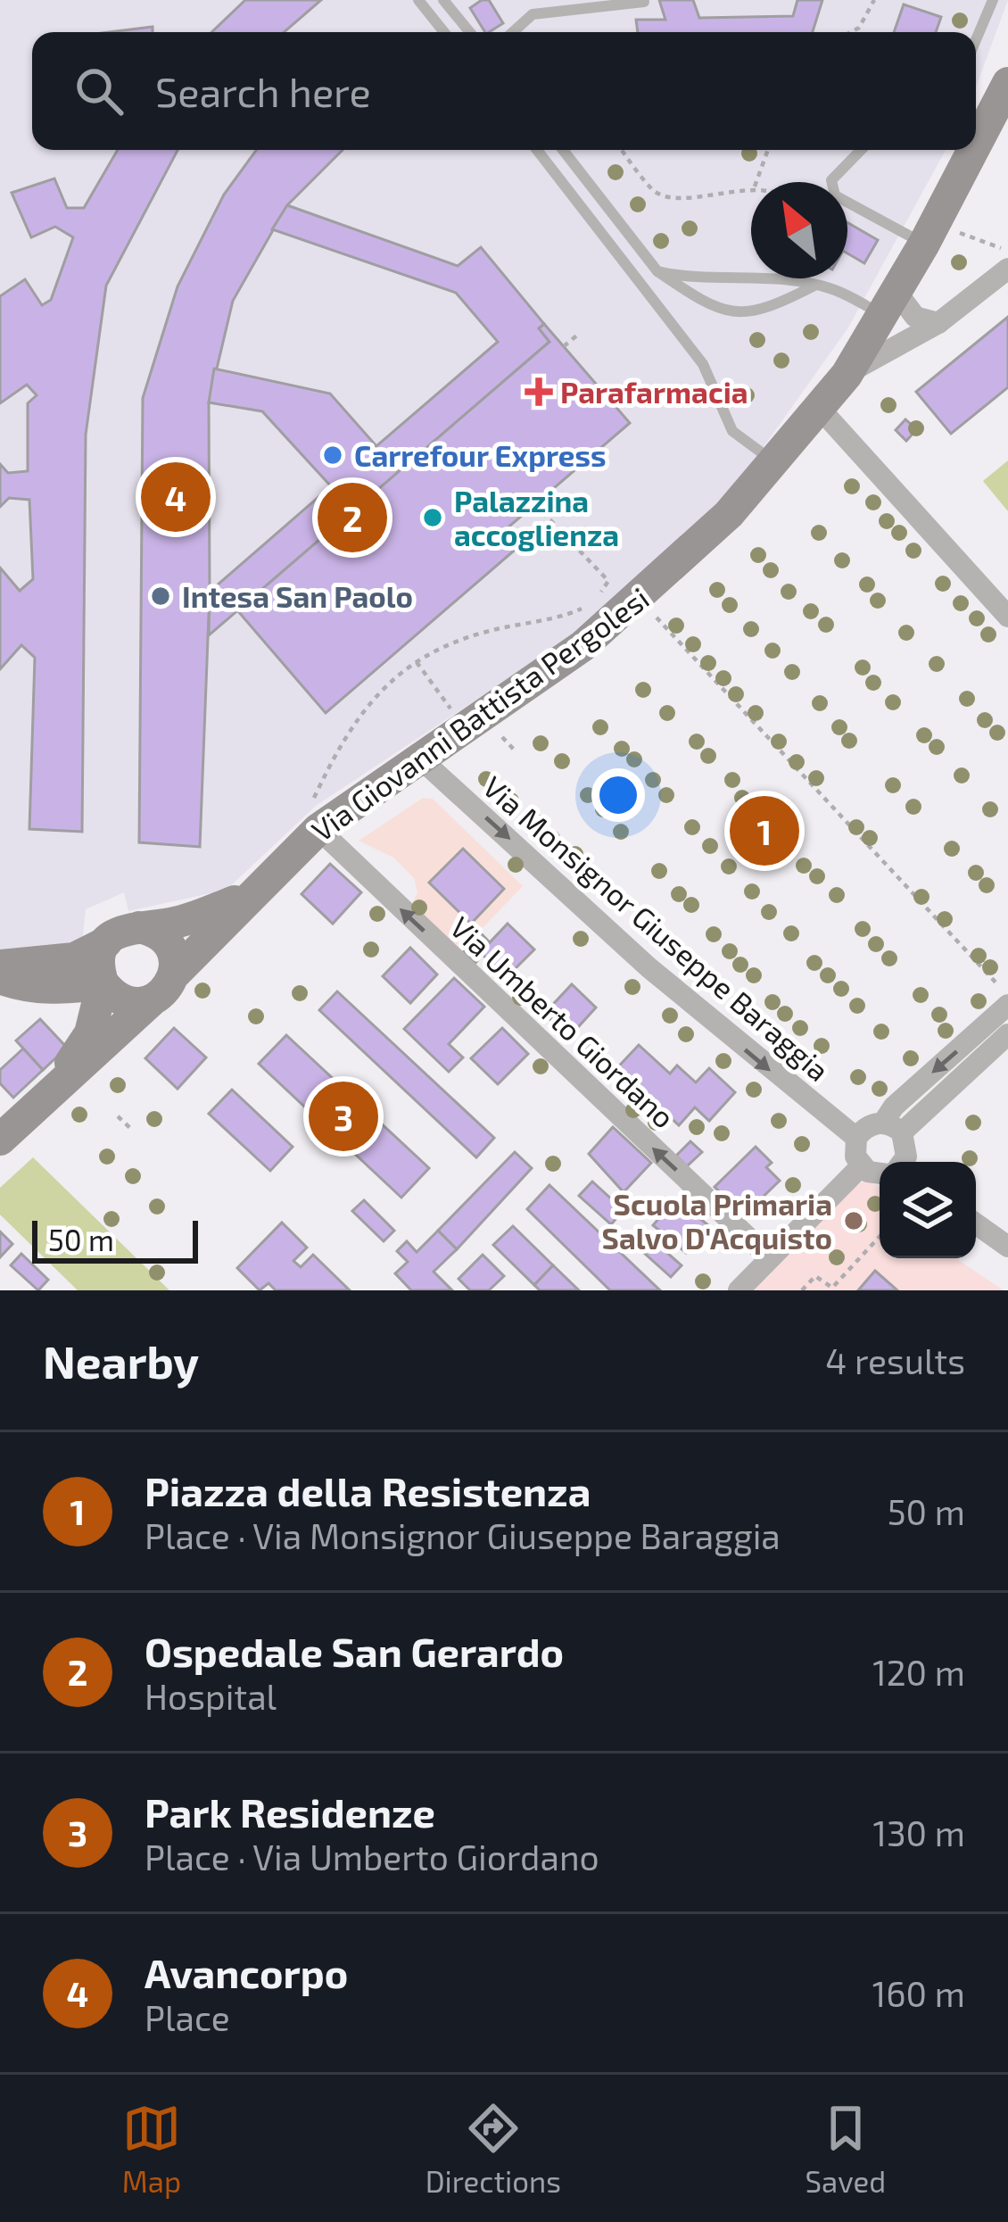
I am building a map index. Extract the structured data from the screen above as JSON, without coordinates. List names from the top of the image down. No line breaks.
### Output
{"streets":{"street":["Via Giovanni Battista Pergolesi","Via Monsignor Giuseppe Baraggia","Via Umberto Giordano"]},"crossings":[["Via Giovanni Battista Pergolesi","Via Monsignor Giuseppe Baraggia"],["Via Giovanni Battista Pergolesi","Via Umberto Giordano"]],"one_way":["Via Monsignor Giuseppe Baraggia","Via Umberto Giordano"],"places":{"health":["Parafarmacia"],"other":["Carrefour Express","Palazzina accoglienza","Intesa San Paolo","Scuola Primaria Salvo D'Acquisto"]},"scale_bar":"50 m","north":"top left","page":{"search":"Search here","pins":["4","2","1","3"],"scale":"50 m","heading":["Nearby","4 results"],"list":[{"mark":"1","name":"Piazza della Resistenza","note":"Place · Via Monsignor Giuseppe Baraggia","value":"50 m"},{"mark":"2","name":"Ospedale San Gerardo","note":"Hospital","value":"120 m"},{"mark":"3","name":"Park Residenze","note":"Place · Via Umberto Giordano","value":"130 m"},{"mark":"4","name":"Avancorpo","note":"Place","value":"160 m"}],"nav":["Map","Directions","Saved"]}}
